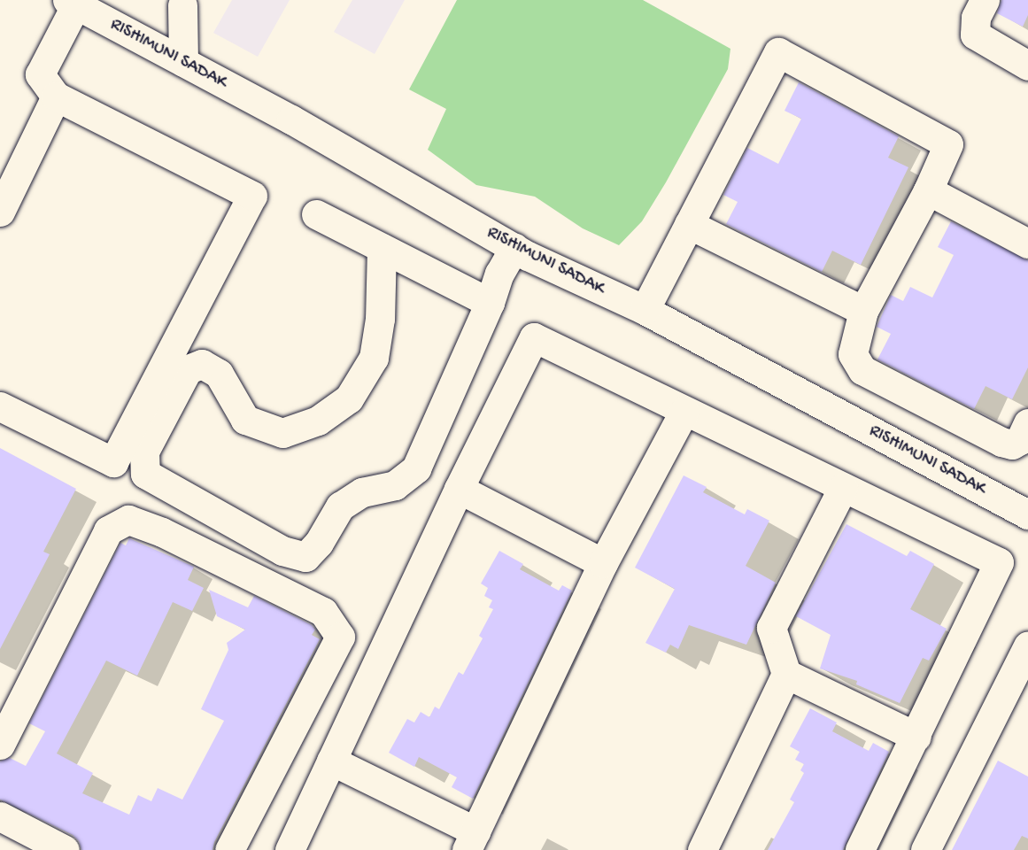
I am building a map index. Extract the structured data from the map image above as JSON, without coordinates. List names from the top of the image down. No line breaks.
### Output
{"streets":{"street":["RISHIMUNI SADAK"]}}
